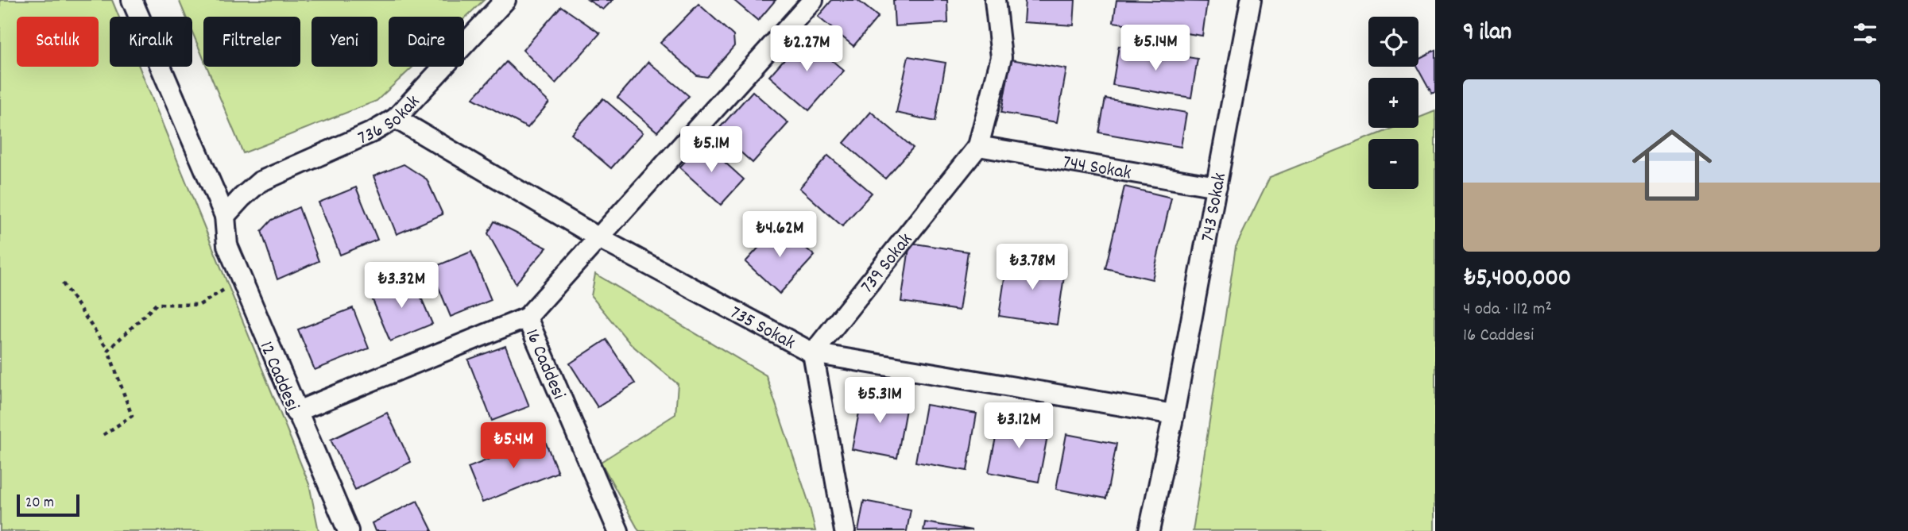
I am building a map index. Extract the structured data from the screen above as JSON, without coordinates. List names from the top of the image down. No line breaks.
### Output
{"streets":{"street":["736 Sokak","744 Sokak","743 Sokak","739 Sokak","735 Sokak","16 Caddesi","12 Caddesi"]},"crossings":[["736 Sokak","735 Sokak"],["736 Sokak","12 Caddesi"],["744 Sokak","743 Sokak"],["744 Sokak","739 Sokak"],["743 Sokak","735 Sokak"],["739 Sokak","735 Sokak"]],"scale_bar":"20 m","page":{"heading":"9 ilan","map_buttons":["+","−"],"chip":["Satılık","Kiralık","Filtreler","Yeni","Daire"],"price":["₺5.14M","₺2.27M","₺5.1M","₺4.62M","₺3.78M","₺3.32M","₺5.31M","₺3.12M","₺5.4M"],"list":[{"name":"₺5,400,000","note":"4 oda · 112 m² · 16 Caddesi"}],"scale":"20 m"}}
